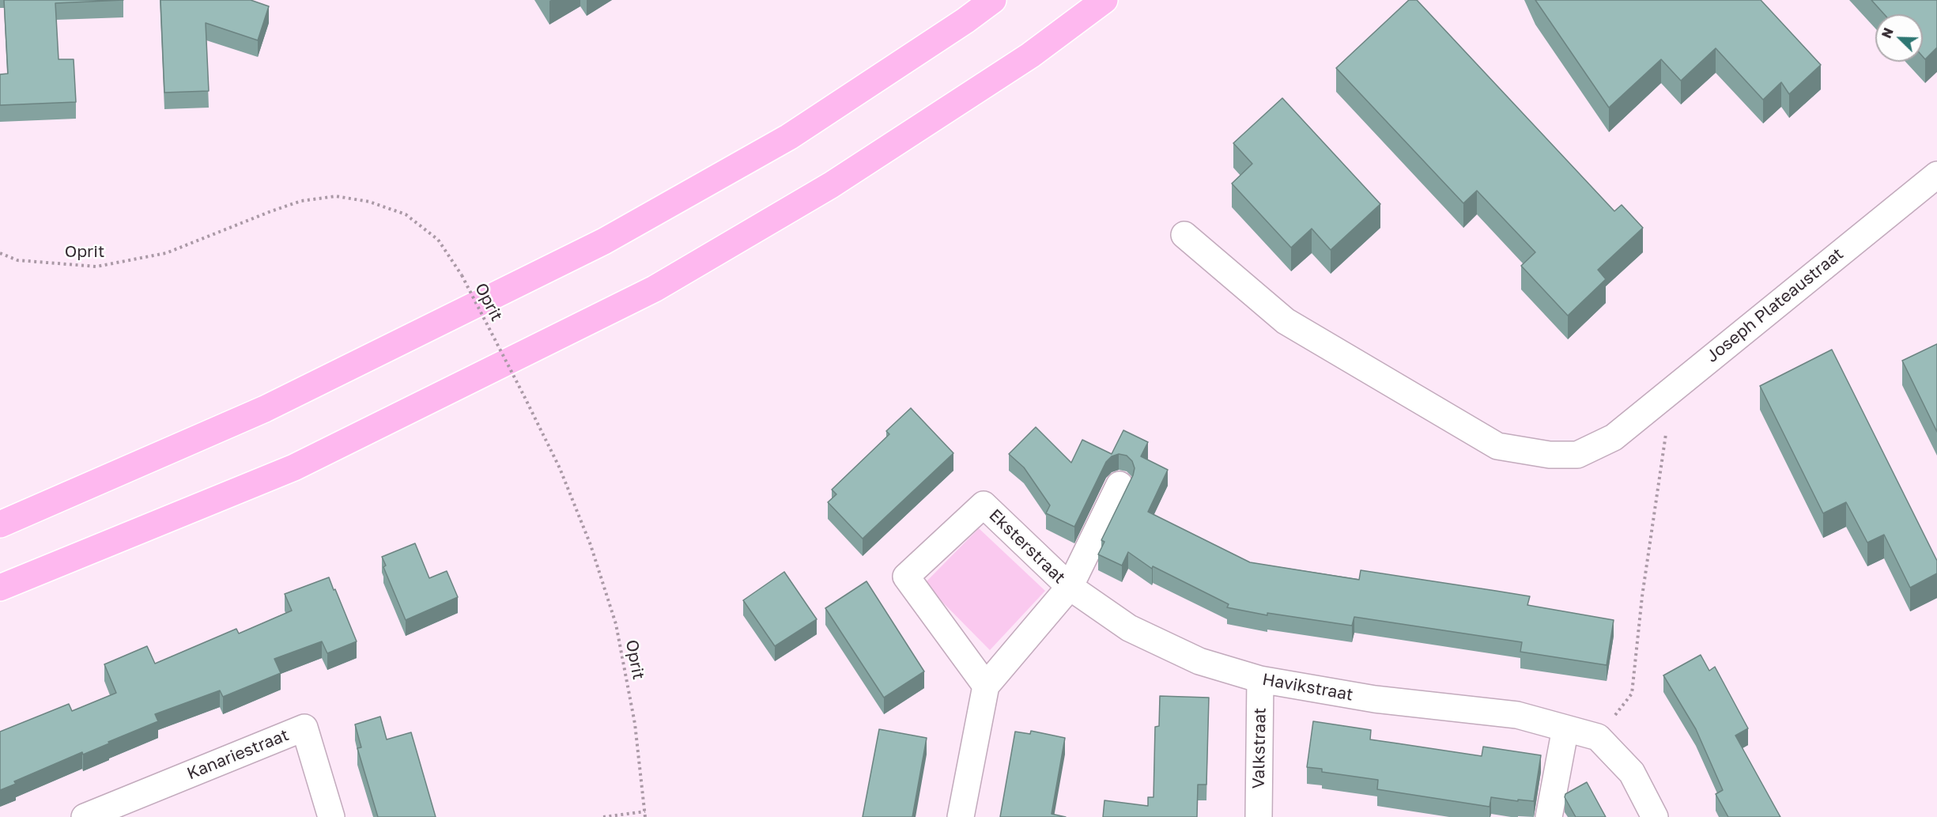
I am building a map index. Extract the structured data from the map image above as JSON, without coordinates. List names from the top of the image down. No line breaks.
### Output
{"streets":{"street":["Joseph Plateaustraat","Eksterstraat","Havikstraat","Valkstraat","Kanariestraat"],"path":["Oprit"]},"crossings":[["Eksterstraat","Havikstraat"],["Havikstraat","Valkstraat"]],"north":"top left"}
